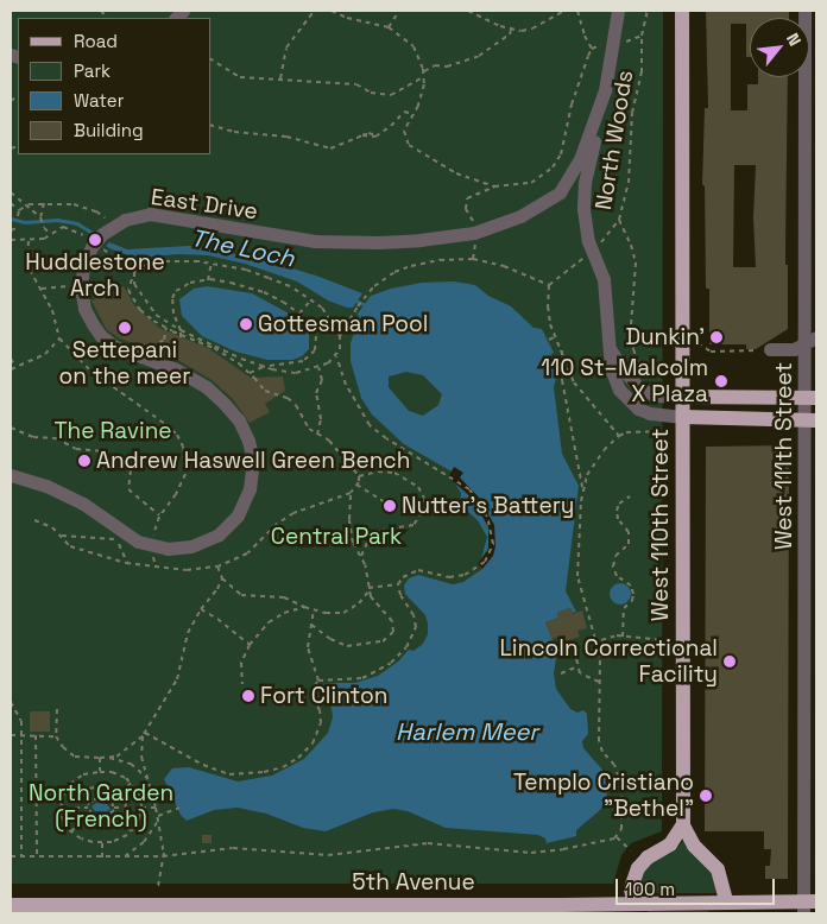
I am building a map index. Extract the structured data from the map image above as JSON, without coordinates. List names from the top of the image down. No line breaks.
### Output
{"streets":{"main road":["West 110th Street","5th Avenue"],"street":["East Drive","West 111th Street"],"path":["North Woods"]},"crossings":[["West 111th Street","5th Avenue"]],"water":["The Loch","Harlem Meer"],"parks":["The Ravine","Central Park","North Garden (French)"],"places":["Huddlestone Arch","Gottesman Pool","Settepani on the meer","Dunkin'","110 St–Malcolm X Plaza","Andrew Haswell Green Bench","Nutter's Battery","Lincoln Correctional Facility","Fort Clinton","Templo Cristiano \"Bethel\""],"legend":["Road","Park","Water","Building"],"scale_bar":"100 m","north":"top right"}
